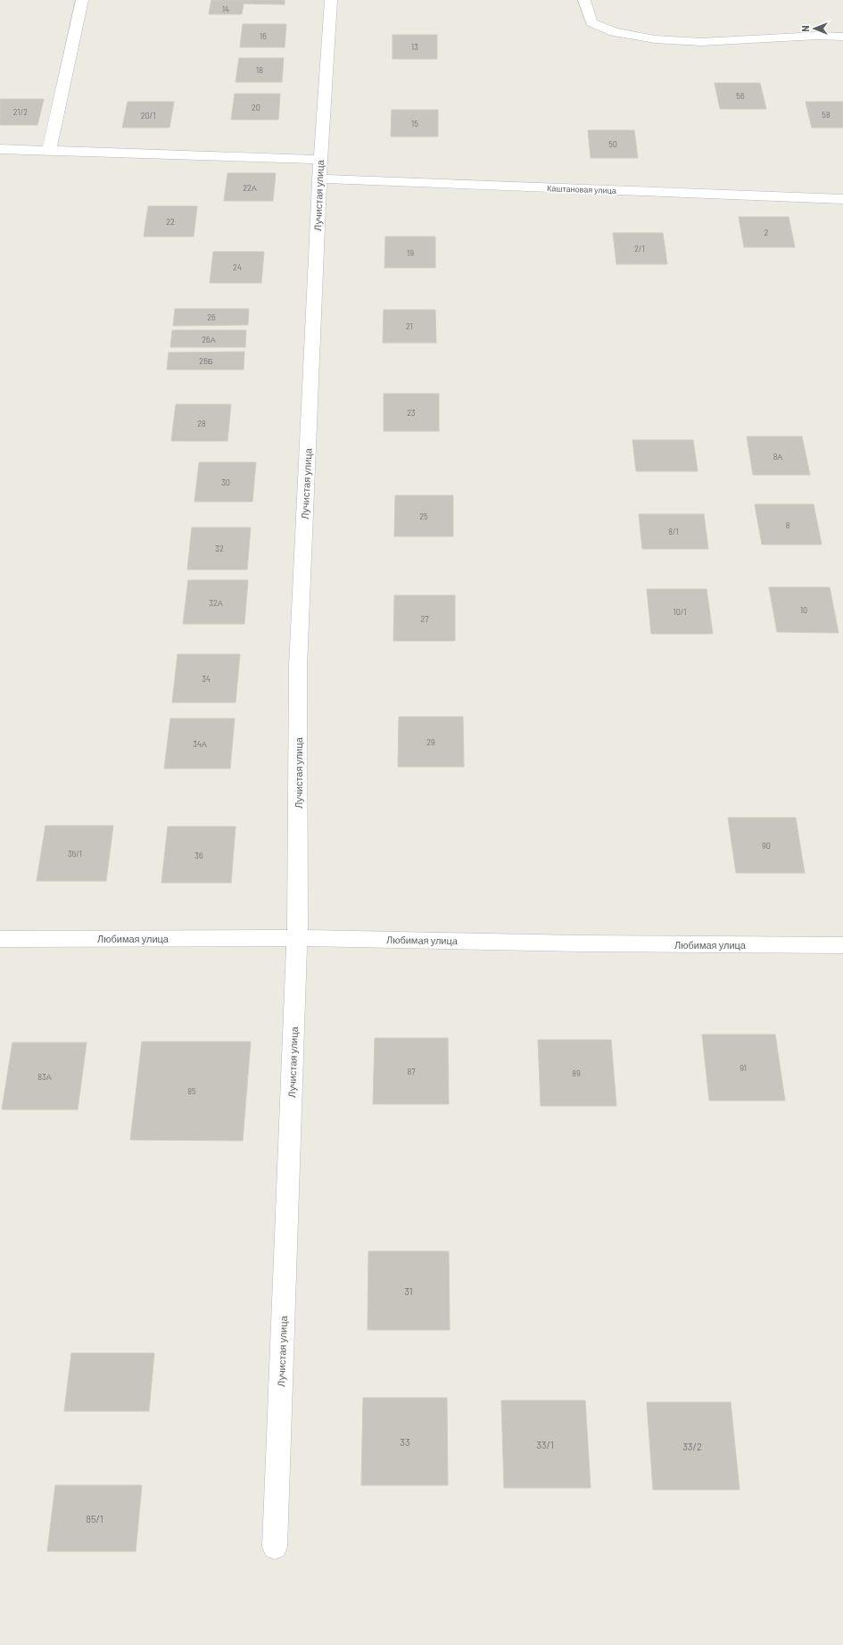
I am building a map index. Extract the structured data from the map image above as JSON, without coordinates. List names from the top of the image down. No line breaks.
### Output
{"streets":{"street":["Каштановая улица","Лучистая улица","Любимая улица"]},"crossings":[["Каштановая улица","Лучистая улица"],["Лучистая улица","Любимая улица"]],"house_numbers":["14","16","13","18","56","20","21/2","58","20/1","15","50","22А","22","2","2/1","19","24","26","21","26А","26Б","23","28","8А","30","25","8","8/1","32","32А","10","10/1","27","34","29","34А","90","36/1","36","91","87","89","83А","85","31","33","33/1","33/2","85/1"],"north":"left"}
